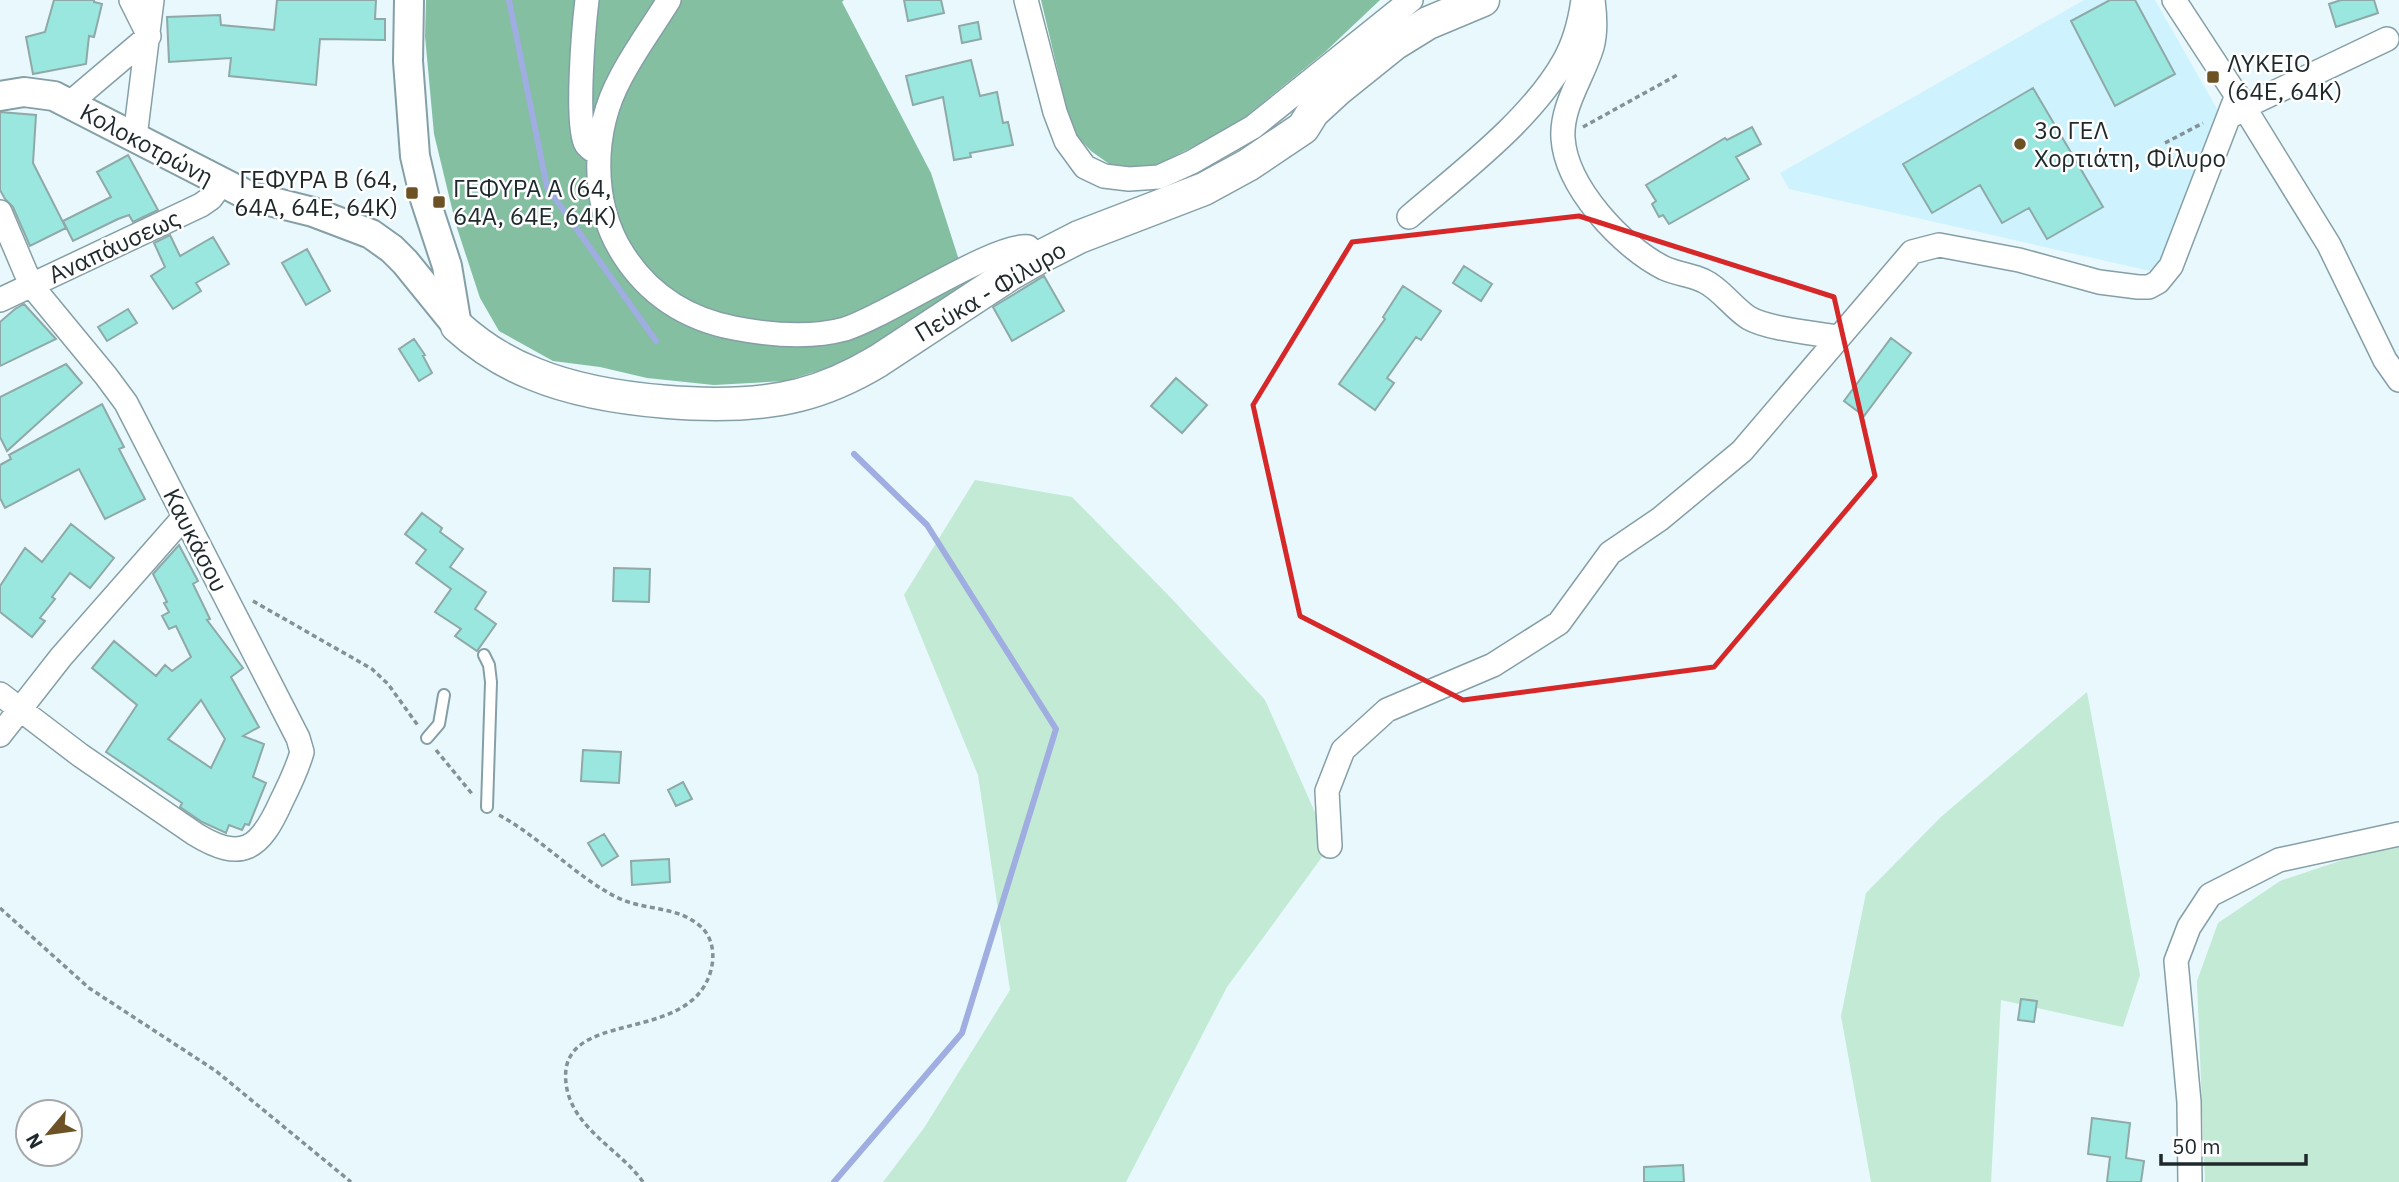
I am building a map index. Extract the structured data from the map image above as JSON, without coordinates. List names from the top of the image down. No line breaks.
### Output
{"streets":{"main road":["Πεύκα - Φίλυρο"],"street":["Κολοκοτρώνη","Αναπάυσεως","Καυκάσου"]},"crossings":[["Κολοκοτρώνη","Αναπάυσεως"],["Κολοκοτρώνη","Πεύκα - Φίλυρο"],["Αναπάυσεως","Καυκάσου"]],"places":{"transit":["ΛΥΚΕΙΟ (64Ε, 64Κ)","ΓΕΦΥΡΑ B (64, 64Α, 64Ε, 64Κ)","ΓΕΦΥΡΑ A (64, 64Α, 64Ε, 64Κ)"],"other":["3ο ΓΕΛ Χορτιάτη, Φίλυρο"]},"scale_bar":"50 m","north":"bottom left"}
